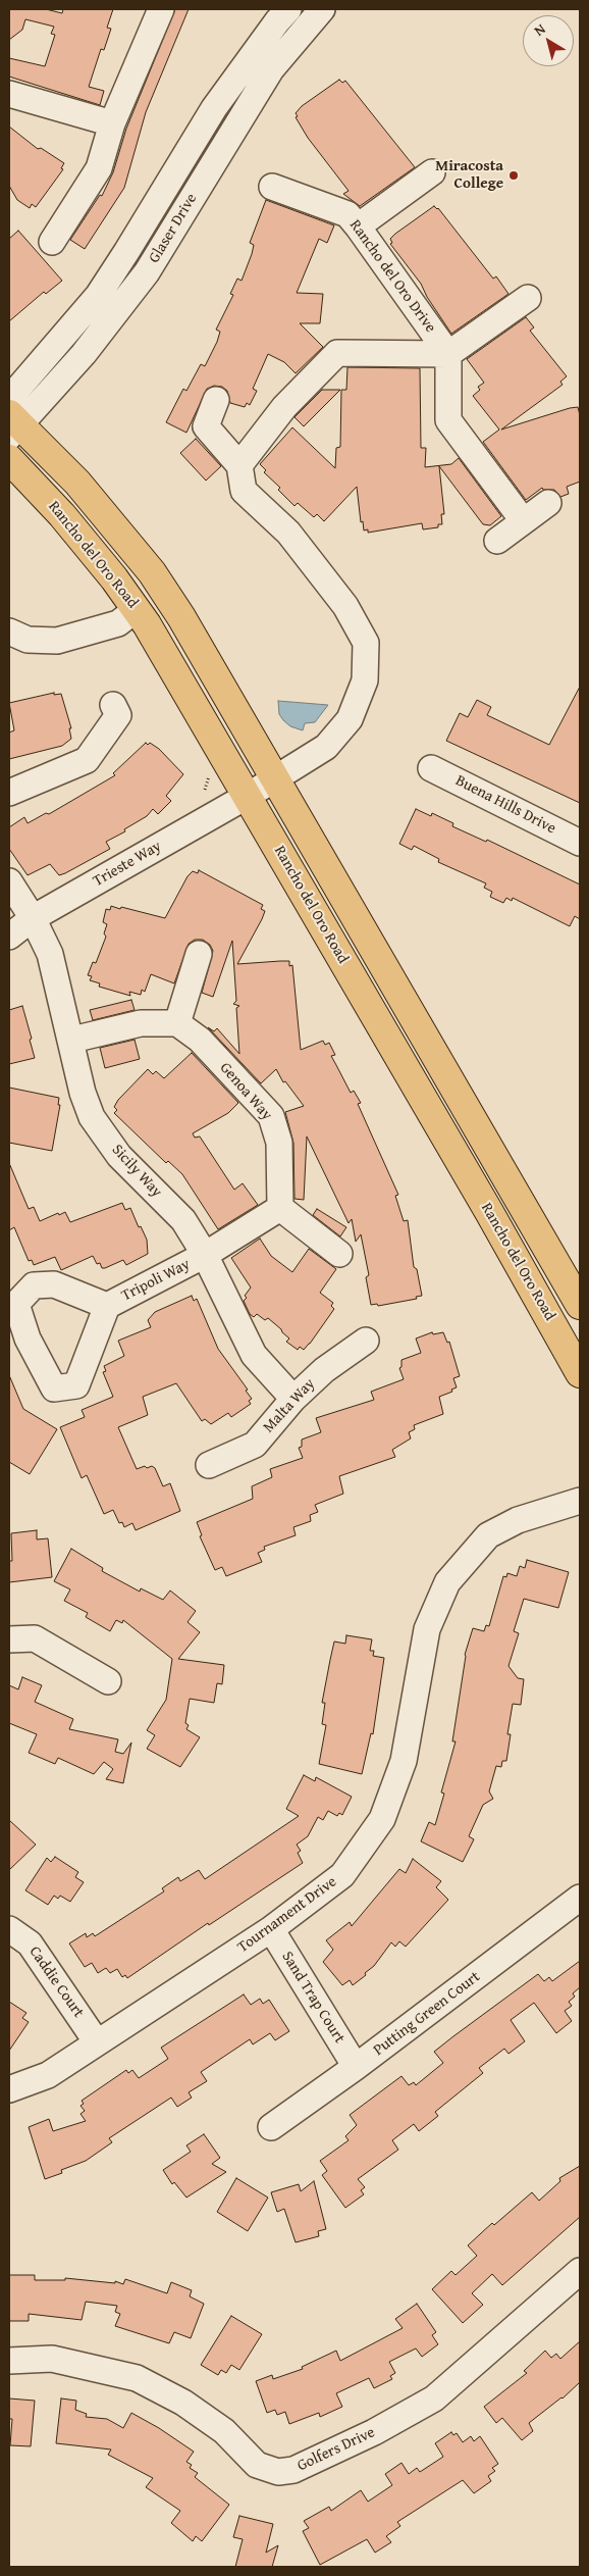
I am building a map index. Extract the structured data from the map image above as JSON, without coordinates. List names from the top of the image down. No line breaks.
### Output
{"streets":{"main road":["Rancho del Oro Road"],"street":["Glaser Drive","Rancho del Oro Drive","Buena Hills Drive","Trieste Way","Genoa Way","Sicily Way","Tripoli Way","Malta Way","Tournament Drive","Caddie Court","Sand Trap Court","Putting Green Court","Golfers Drive"]},"crossings":[["Rancho del Oro Road","Trieste Way"],["Trieste Way","Sicily Way"],["Sicily Way","Tripoli Way"],["Sicily Way","Malta Way"],["Tournament Drive","Caddie Court"],["Tournament Drive","Sand Trap Court"],["Sand Trap Court","Putting Green Court"]],"places":["Miracosta College"],"north":"top left"}
